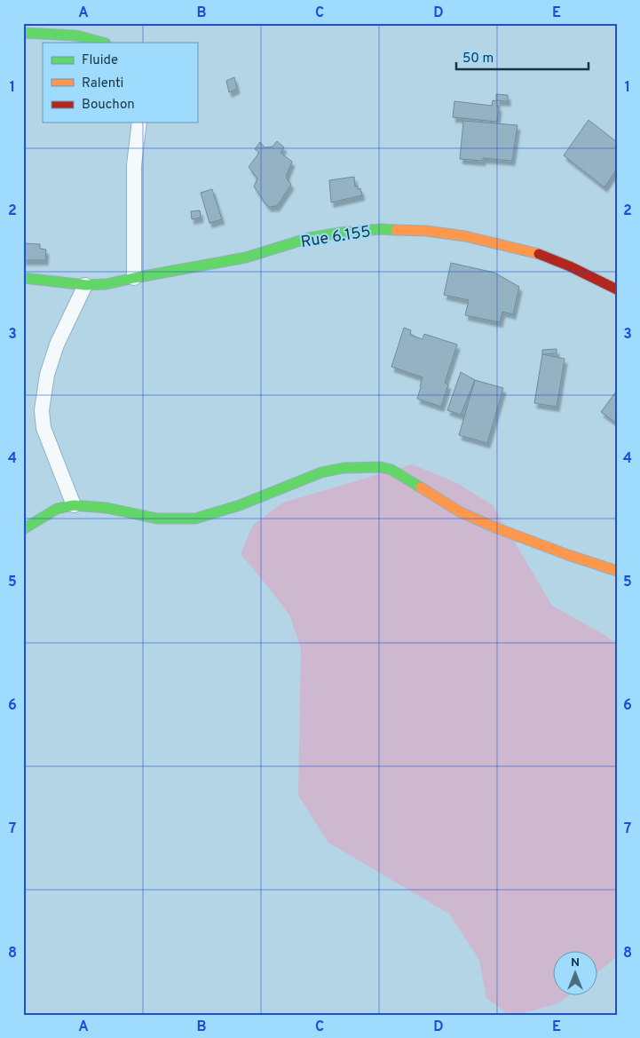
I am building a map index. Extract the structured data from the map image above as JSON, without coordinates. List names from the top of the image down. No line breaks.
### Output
{"streets":{"street":["Rue 6.155"]},"legend":["Fluide","Ralenti","Bouchon"],"scale_bar":"50 m","north":"top","grid":{"columns":["A","B","C","D","E"],"rows":["1","2","3","4","5","6","7","8"]}}
